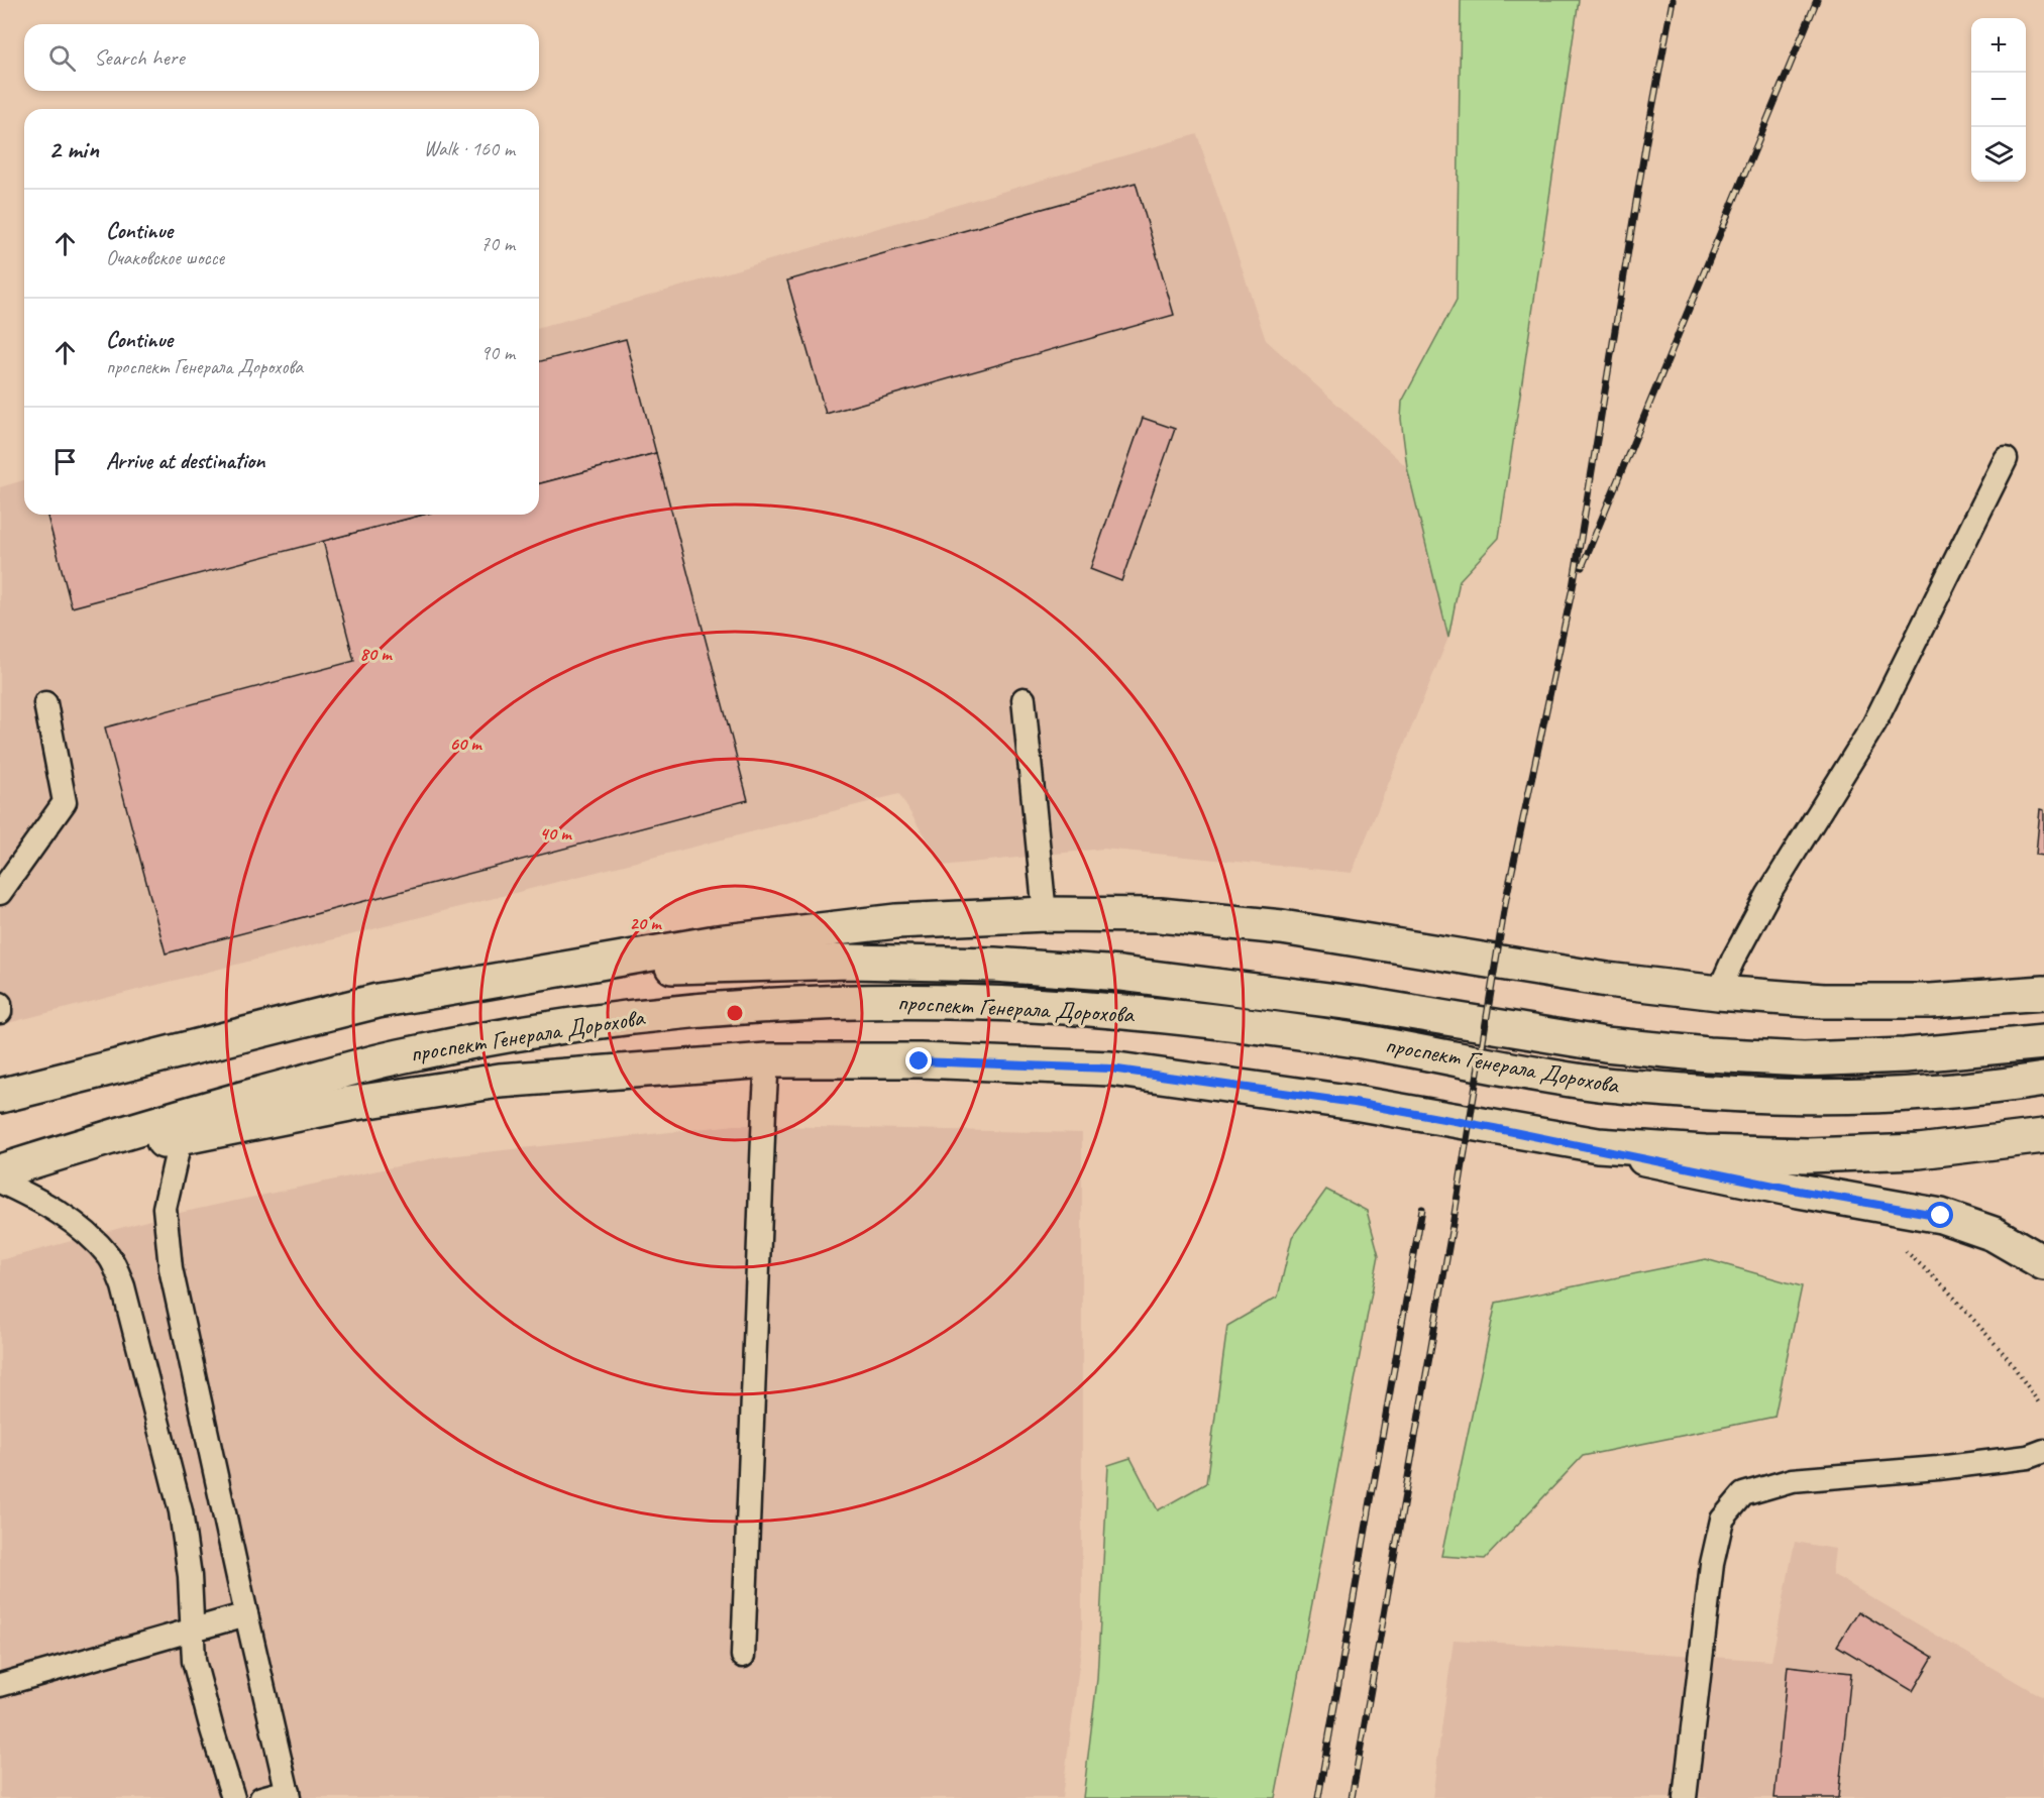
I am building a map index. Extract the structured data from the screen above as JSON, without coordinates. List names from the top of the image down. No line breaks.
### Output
{"streets":{"main road":["проспект Генерала Дорохова"]},"page":{"map_buttons":["+","−"],"search":"Search here","heading":["2 min","Walk · 160 m"],"list":[["Continue","Очаковское шоссе","70 m"],["Continue","проспект Генерала Дорохова","90 m"],"Arrive at destination"]},"rings":["80 m","60 m","40 m","20 m"]}
